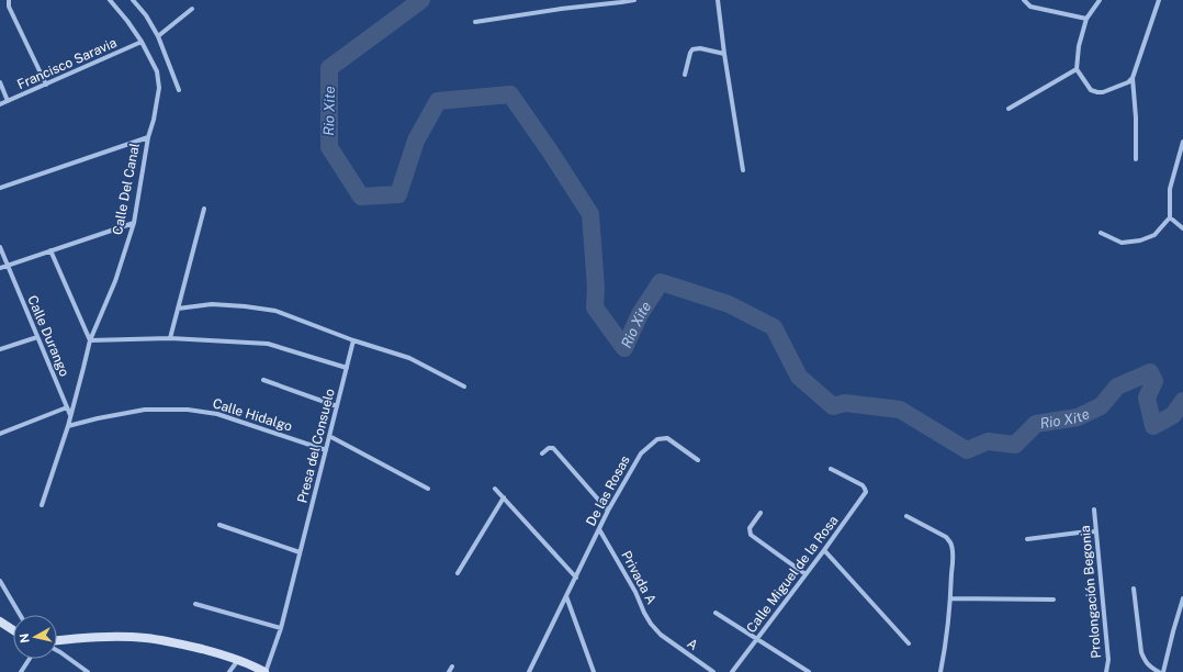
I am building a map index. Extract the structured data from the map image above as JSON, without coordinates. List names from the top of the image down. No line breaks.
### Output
{"streets":{"street":["Francisco Saravia","Calle Del Canal","Calle Durango","Calle Hidalgo","Presa del Consuelo","De las Rosas","Calle Miguel de la Rosa","Privada A","Prolongación Begonia","A"]},"crossings":[["Francisco Saravia","Calle Del Canal"],["Calle Del Canal","Calle Durango"],["Calle Del Canal","Calle Hidalgo"],["Calle Hidalgo","Presa del Consuelo"],["De las Rosas","Privada A"],["Privada A","A"]],"water":["Rio Xite"],"north":"left"}
